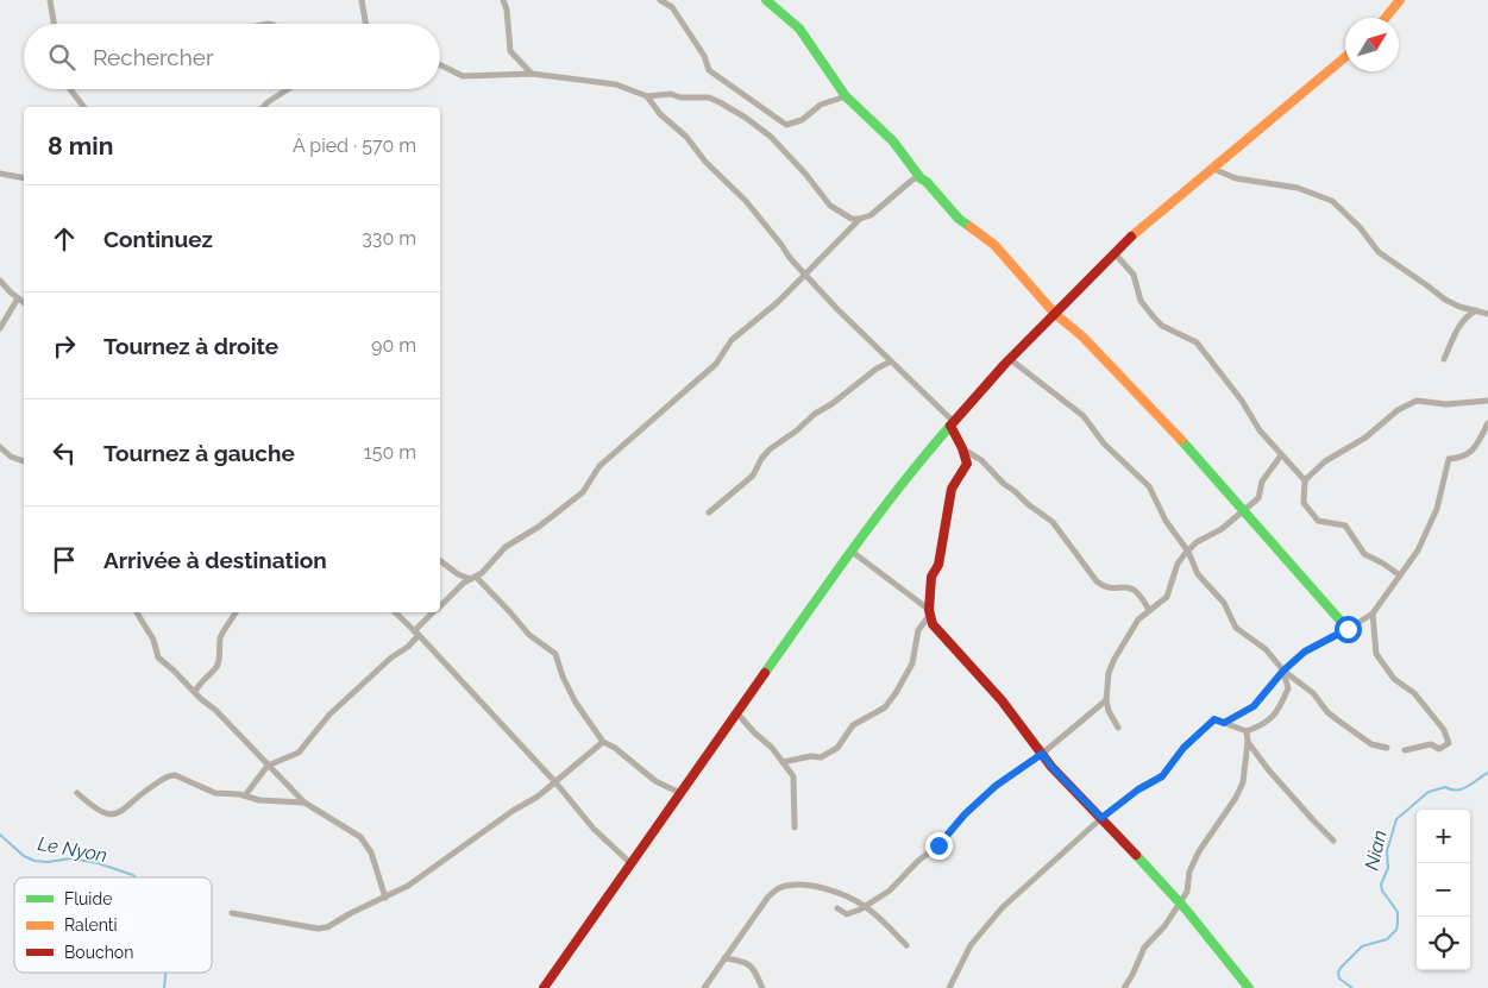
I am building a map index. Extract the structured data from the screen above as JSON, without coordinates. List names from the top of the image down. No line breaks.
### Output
{"water":["Le Nyon","Nian"],"legend":["Fluide","Ralenti","Bouchon"],"north":"top right","page":{"search":"Rechercher","heading":["8 min","À pied · 570 m"],"list":[["Continuez","330 m"],["Tournez à droite","90 m"],["Tournez à gauche","150 m"],"Arrivée à destination"],"map_buttons":["+","−"]}}
